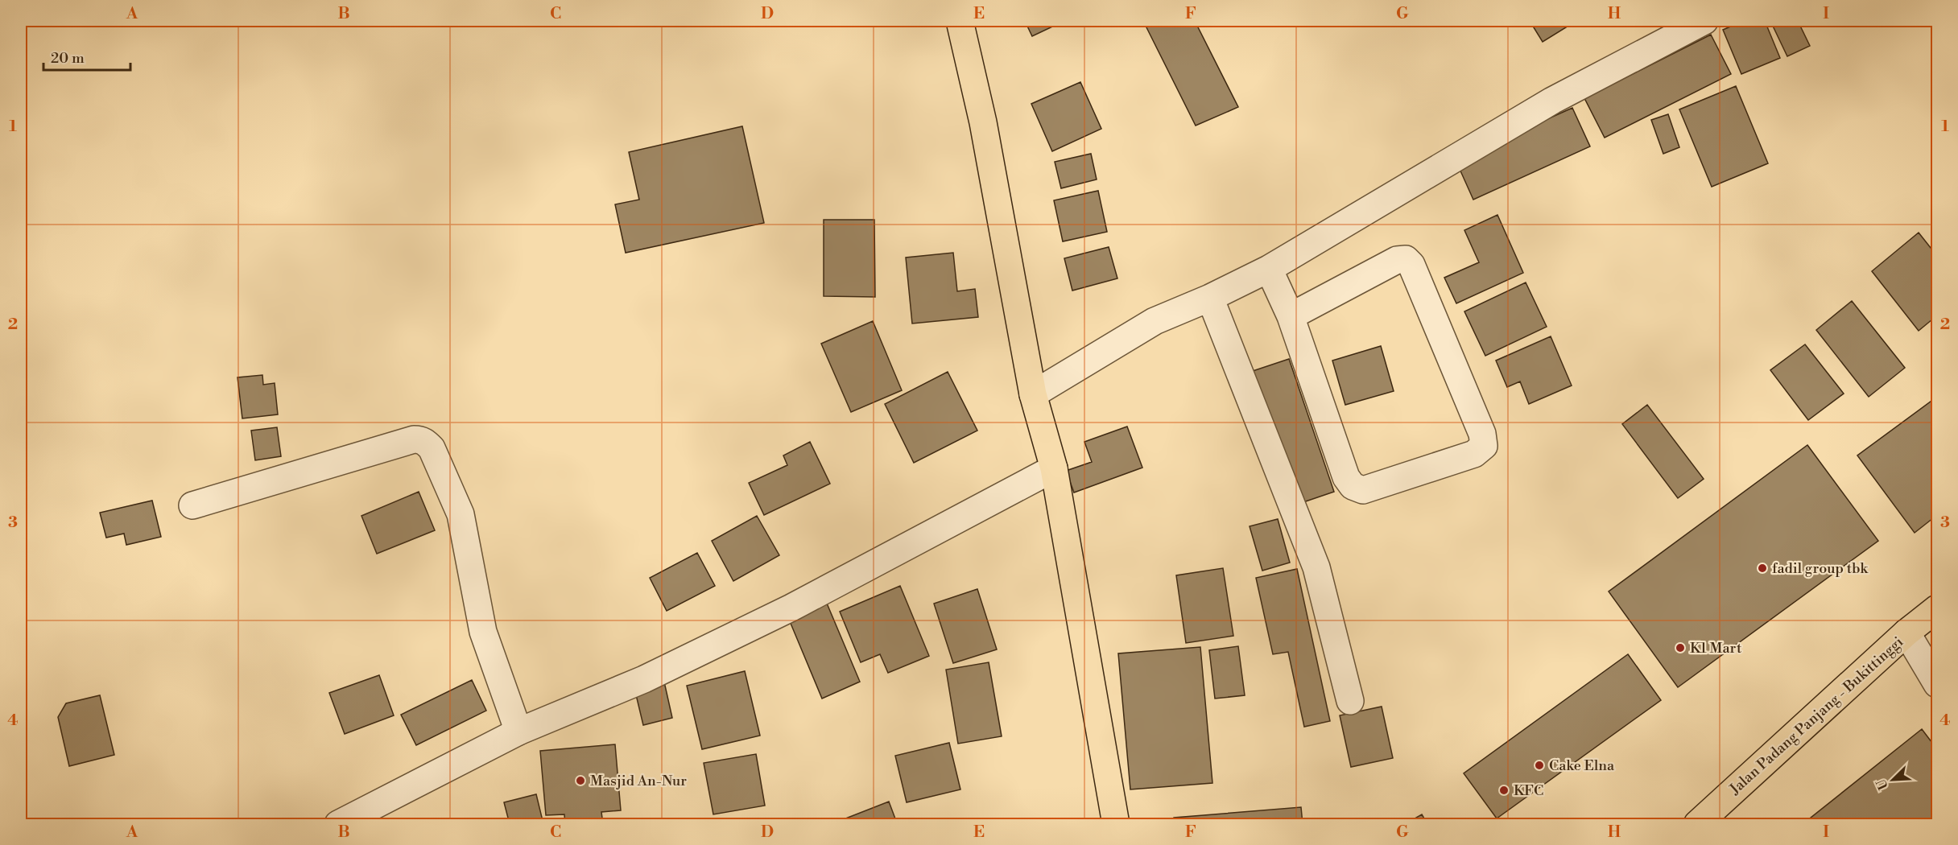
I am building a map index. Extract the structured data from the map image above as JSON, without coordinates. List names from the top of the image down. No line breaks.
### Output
{"streets":{"highway":["Jalan Padang Panjang - Bukittinggi"]},"places":["fadil group tbk","K1 Mart","Cake Elna","Masjid An-Nur","KFC"],"scale_bar":"20 m","north":"bottom left","grid":{"columns":["A","B","C","D","E","F","G","H","I"],"rows":["1","2","3","4"]}}
